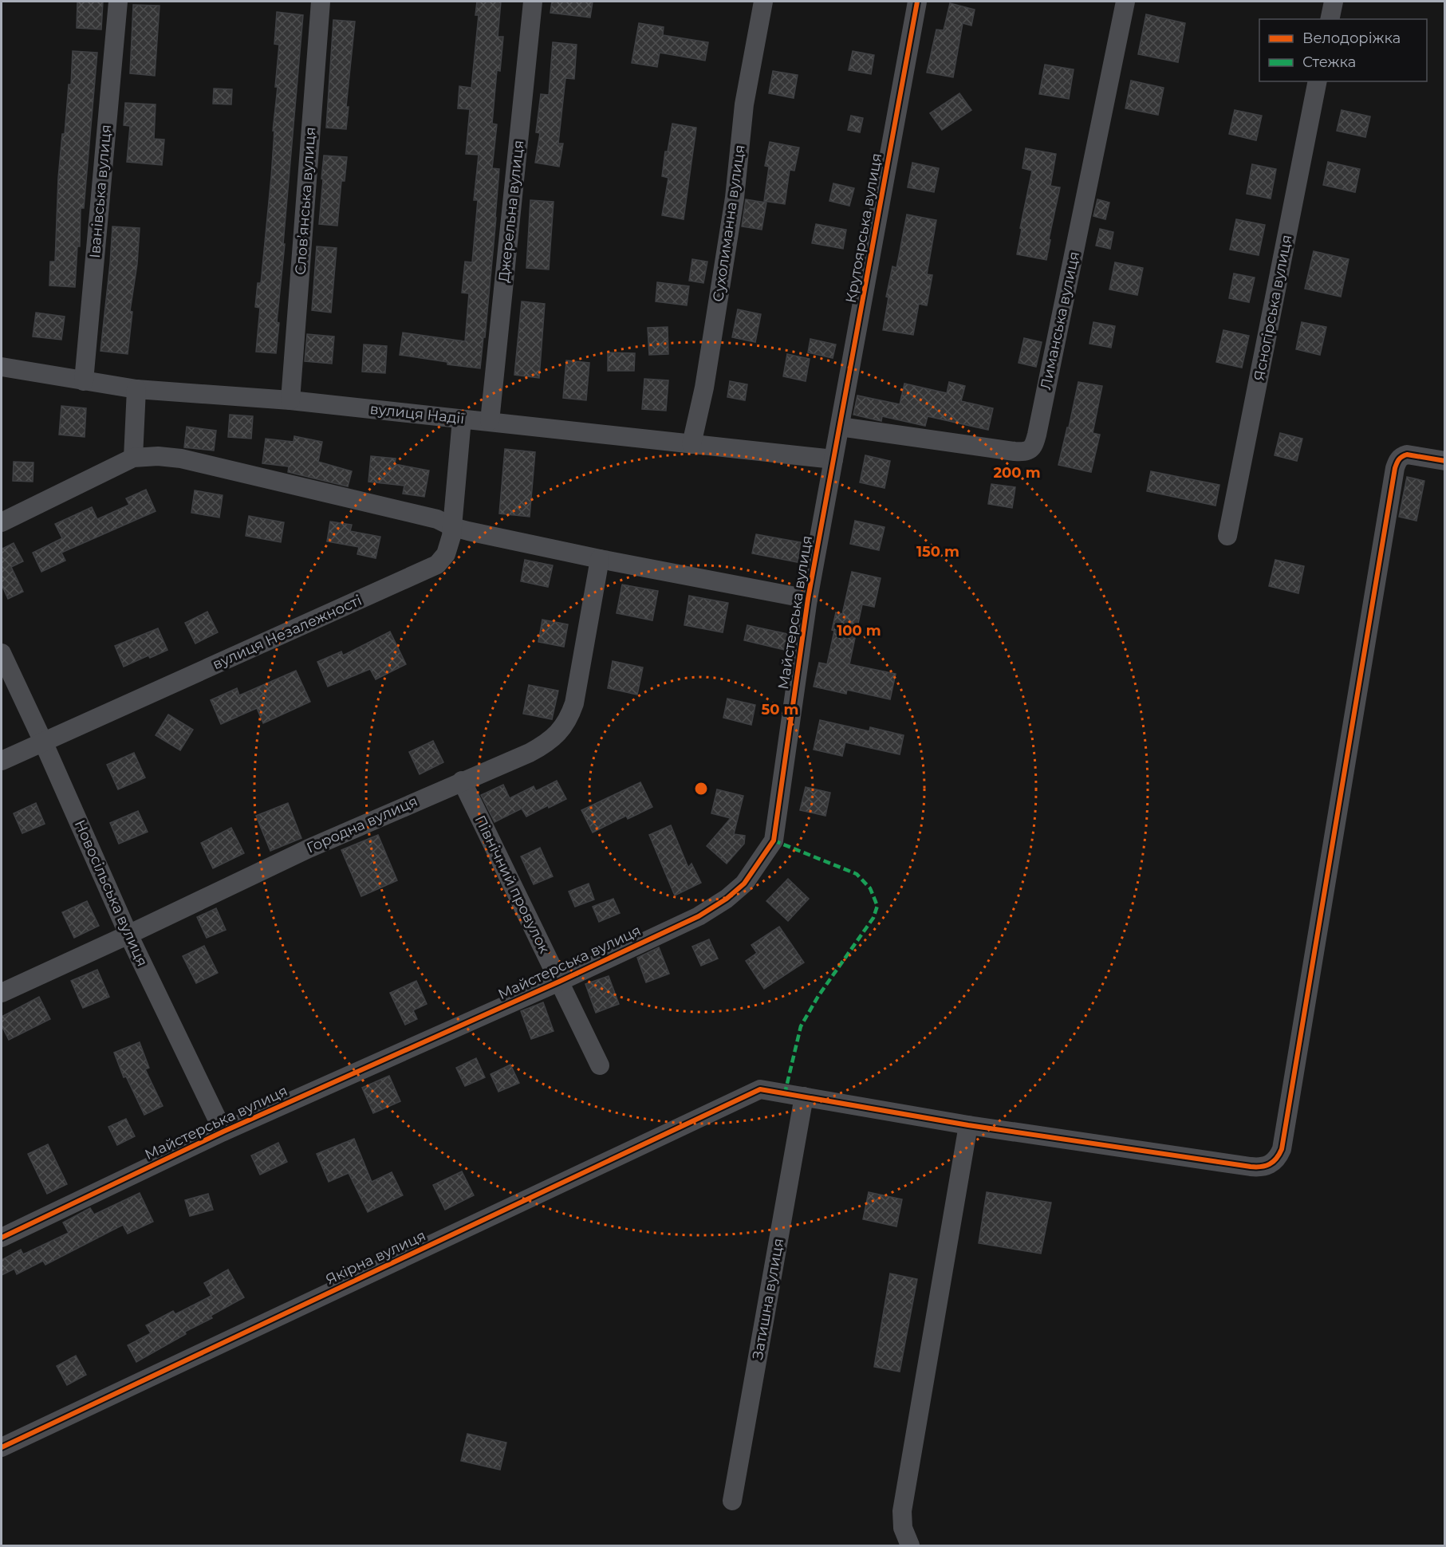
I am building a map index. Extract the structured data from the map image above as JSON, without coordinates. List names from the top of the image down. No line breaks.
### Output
{"streets":{"street":["Іванівська вулиця","Словʼянська вулиця","Джерельна вулиця","Сухолиманна вулиця","Крутоярська вулиця","Ясногірська вулиця","Лиманська вулиця","вулиця Надії","Майстерська вулиця","вулиця Незалежності","Городна вулиця","Північний провулок","Новосільська вулиця","Якірна вулиця","Затишна вулиця"]},"crossings":[["Іванівська вулиця","вулиця Надії"],["Словʼянська вулиця","вулиця Надії"],["Джерельна вулиця","вулиця Надії"],["Сухолиманна вулиця","вулиця Надії"],["Крутоярська вулиця","Лиманська вулиця"],["Крутоярська вулиця","вулиця Надії"],["Крутоярська вулиця","Майстерська вулиця"],["вулиця Надії","Майстерська вулиця"],["вулиця Надії","вулиця Незалежності"],["Майстерська вулиця","Північний провулок"],["Майстерська вулиця","Новосільська вулиця"],["вулиця Незалежності","Новосільська вулиця"],["Городна вулиця","Північний провулок"],["Городна вулиця","Новосільська вулиця"],["Якірна вулиця","Затишна вулиця"]],"legend":["Велодоріжка","Стежка"],"rings":["200 m","150 m","100 m","50 m"]}
